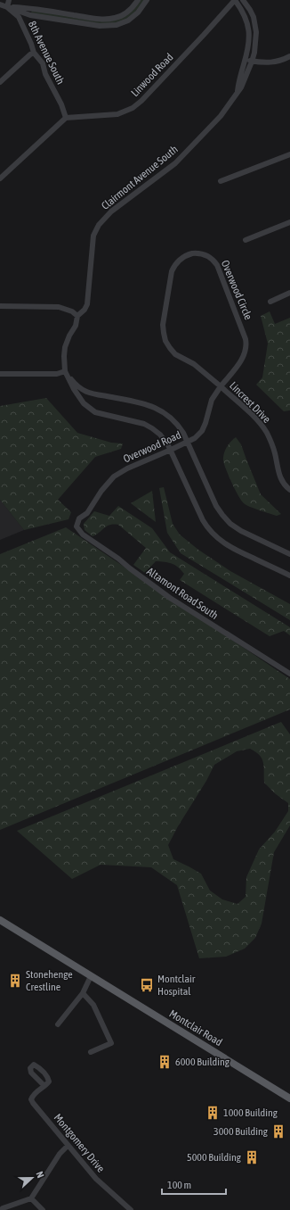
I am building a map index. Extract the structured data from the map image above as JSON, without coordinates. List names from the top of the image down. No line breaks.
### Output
{"streets":{"main road":["Montclair Road"],"street":["8th Avenue South","Linwood Road","Clairmont Avenue South","Overwood Circle","Lincrest Drive","Overwood Road","Altamont Road South","Montgomery Drive"]},"crossings":[["8th Avenue South","Linwood Road"],["Linwood Road","Clairmont Avenue South"],["Clairmont Avenue South","Overwood Road"],["Overwood Circle","Lincrest Drive"],["Overwood Circle","Overwood Road"],["Lincrest Drive","Overwood Road"],["Overwood Road","Altamont Road South"]],"places":{"building":["Stonehenge Crestline","6000 Building","1000 Building","3000 Building","5000 Building"],"bus stop":["Montclair Hospital"]},"scale_bar":"100 m","north":"right"}
